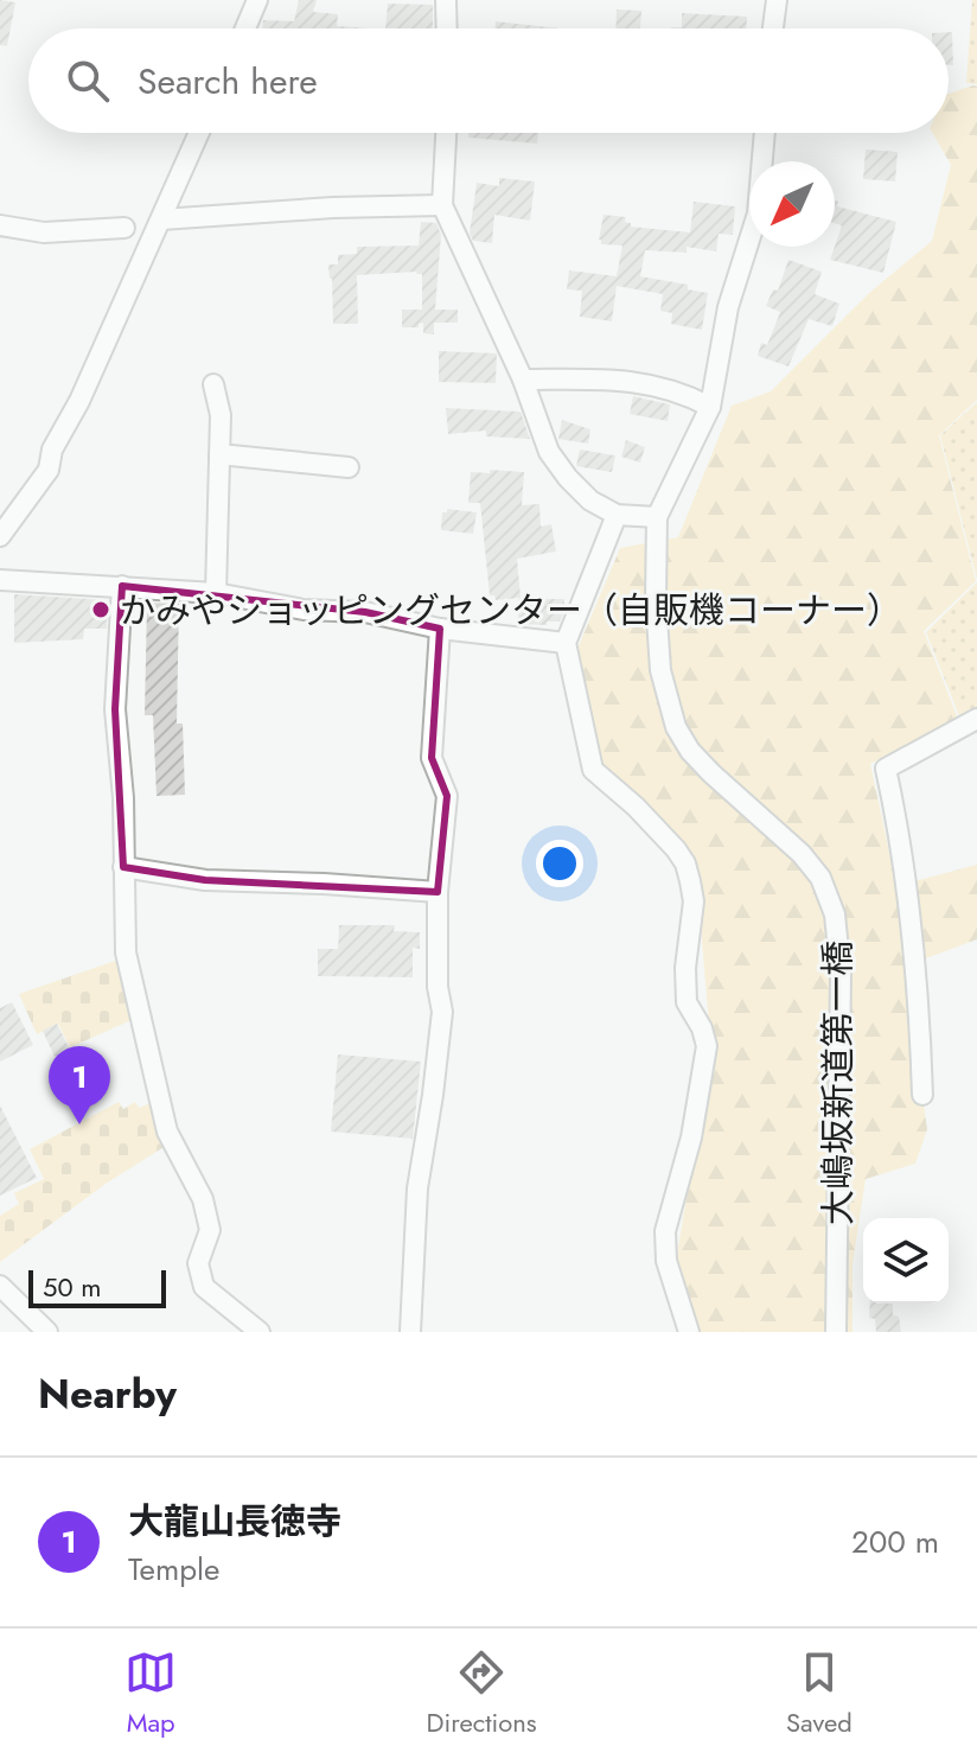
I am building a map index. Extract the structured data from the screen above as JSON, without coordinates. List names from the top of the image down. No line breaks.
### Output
{"streets":{"street":["大嶋坂新道第一橋"]},"places":["かみやショッピングセンター（自販機コーナー）"],"scale_bar":"50 m","north":"bottom left","page":{"search":"Search here","pins":"1","scale":"50 m","heading":"Nearby","list":[{"mark":"1","name":"大龍山長徳寺","note":"Temple","value":"200 m"}],"nav":["Map","Directions","Saved"]}}
